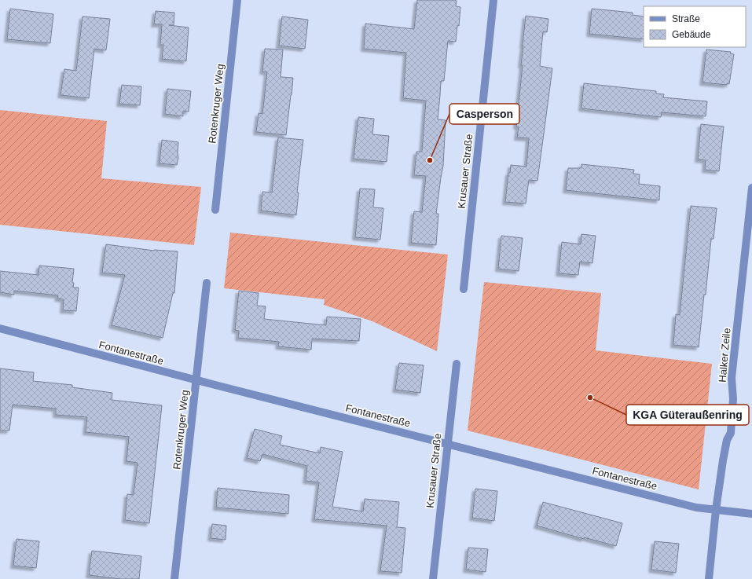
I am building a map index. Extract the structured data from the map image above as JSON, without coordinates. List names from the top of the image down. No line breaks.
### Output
{"streets":{"street":["Rotenkruger Weg","Krusauer Straße","Fontanestraße","Halker Zeile"]},"crossings":[["Rotenkruger Weg","Fontanestraße"],["Krusauer Straße","Fontanestraße"],["Fontanestraße","Halker Zeile"]],"places":["Casperson","KGA Güteraußenring"],"legend":["Straße","Gebäude"]}
